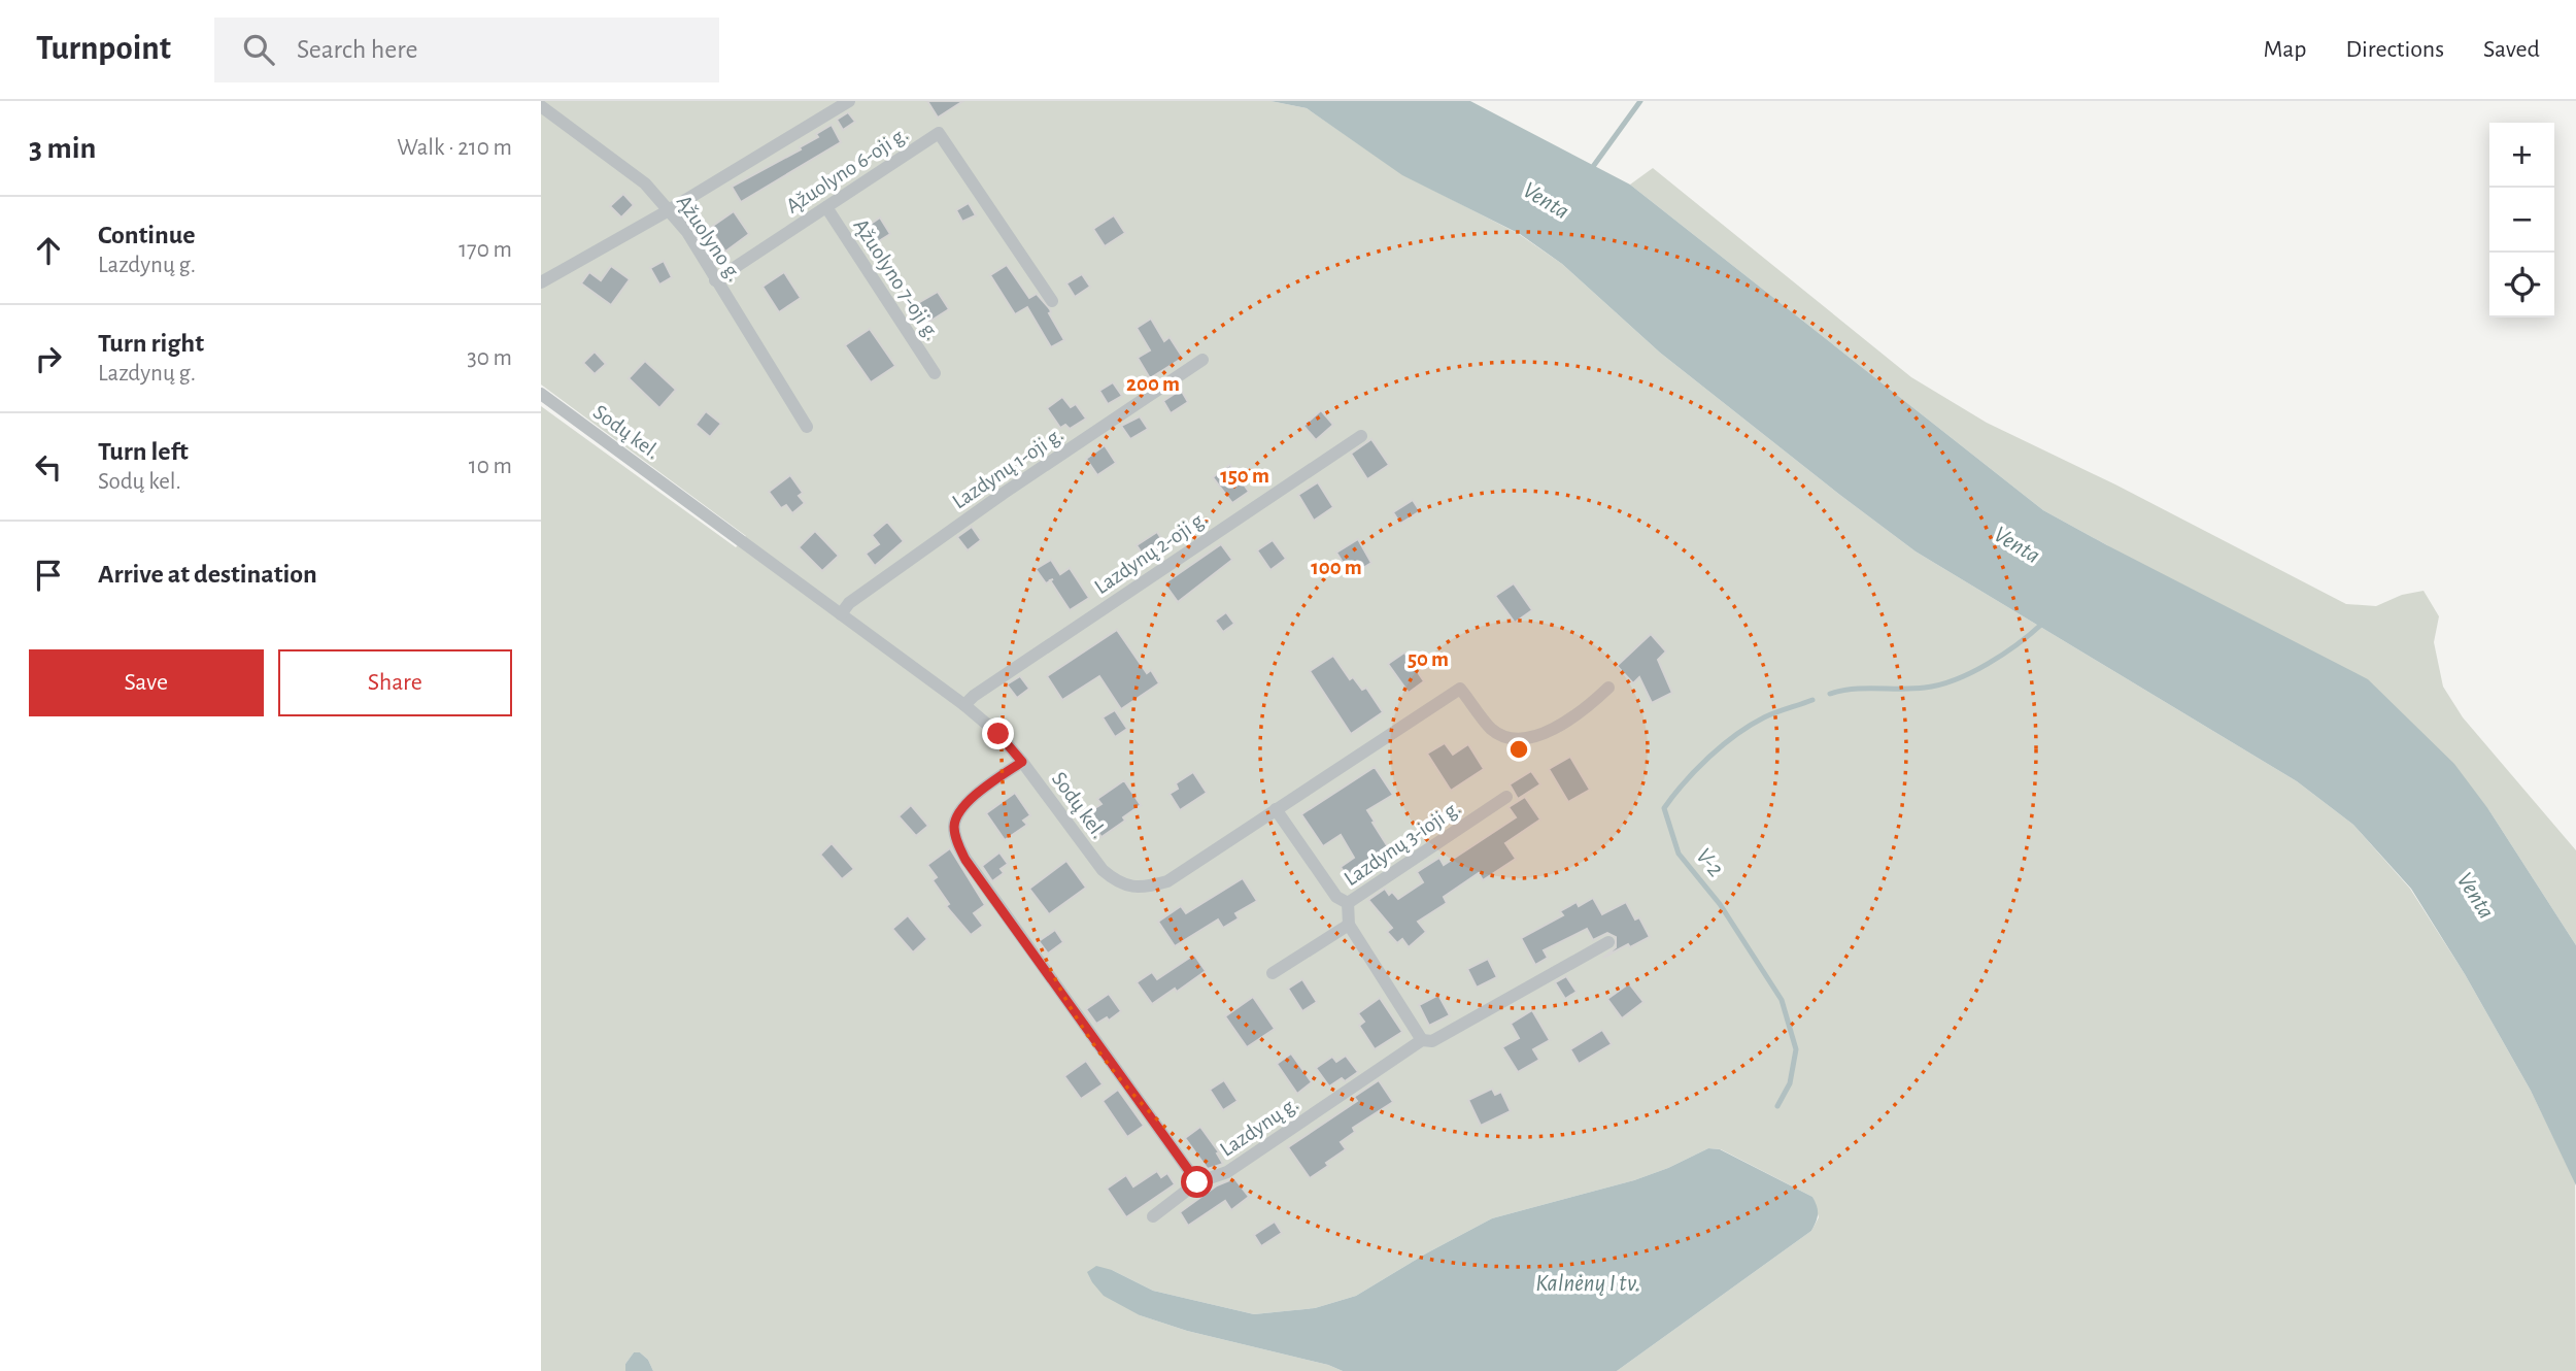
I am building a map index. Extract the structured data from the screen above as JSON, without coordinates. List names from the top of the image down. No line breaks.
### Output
{"streets":{"street":["Ąžuolyno 6-oji g.","Ąžuolyno g.","Ąžuolyno 7-oji g.","Sodų kel.","Lazdynų 1-oji g.","Lazdynų 2-oji g.","Lazdynų 3-ioji g.","Lazdynų g."]},"crossings":[["Ąžuolyno 6-oji g.","Ąžuolyno g."],["Ąžuolyno 6-oji g.","Ąžuolyno 7-oji g."],["Sodų kel.","Lazdynų 1-oji g."],["Sodų kel.","Lazdynų 2-oji g."],["Sodų kel.","Lazdynų 3-ioji g."]],"water":["Venta","V-2","Kalnėnų I tv."],"page":{"header":"Turnpoint","search":"Search here","nav":["Map","Directions","Saved"],"heading":["3 min","Walk · 210 m"],"map_buttons":["+","−"],"list":[["Continue","Lazdynų g.","170 m"],["Turn right","Lazdynų g.","30 m"],["Turn left","Sodų kel.","10 m"],"Arrive at destination"],"buttons":["Save","Share"]},"rings":["200 m","150 m","100 m","50 m"]}
